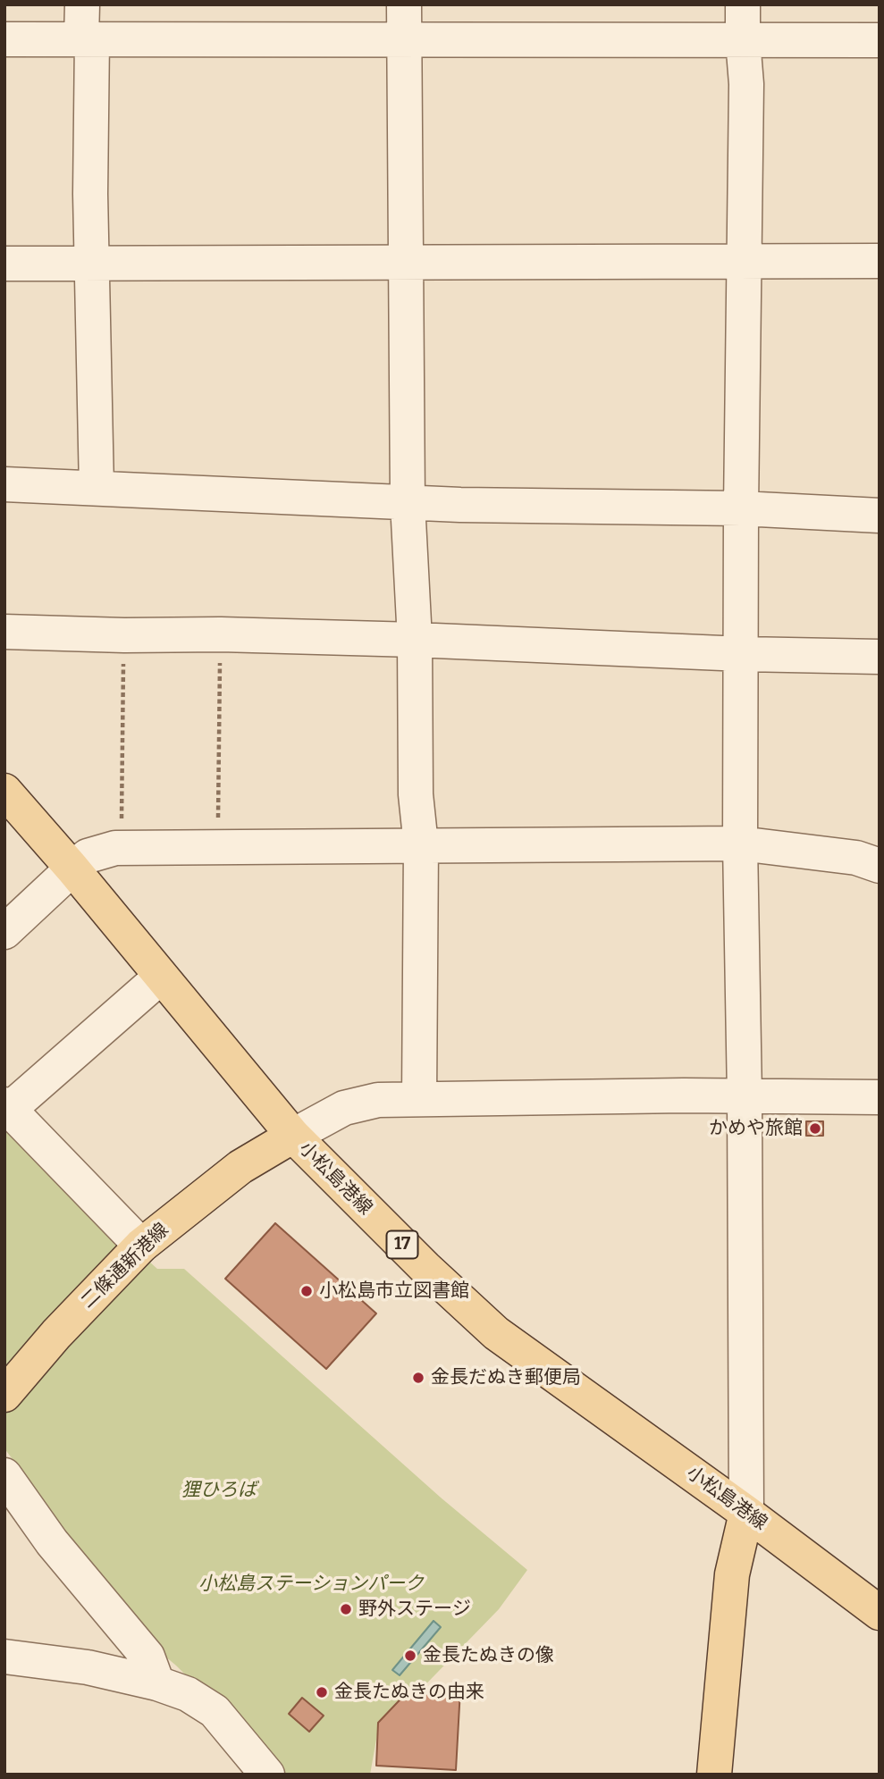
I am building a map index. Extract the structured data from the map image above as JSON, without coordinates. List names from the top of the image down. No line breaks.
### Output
{"streets":{"main road":["小松島港線","17","二條通新港線"]},"crossings":[["小松島港線","二條通新港線"]],"parks":["狸ひろば","小松島ステーションパーク"],"places":["かめや旅館","小松島市立図書館","金長だぬき郵便局","野外ステージ","金長たぬきの像","金長たぬきの由来"]}
